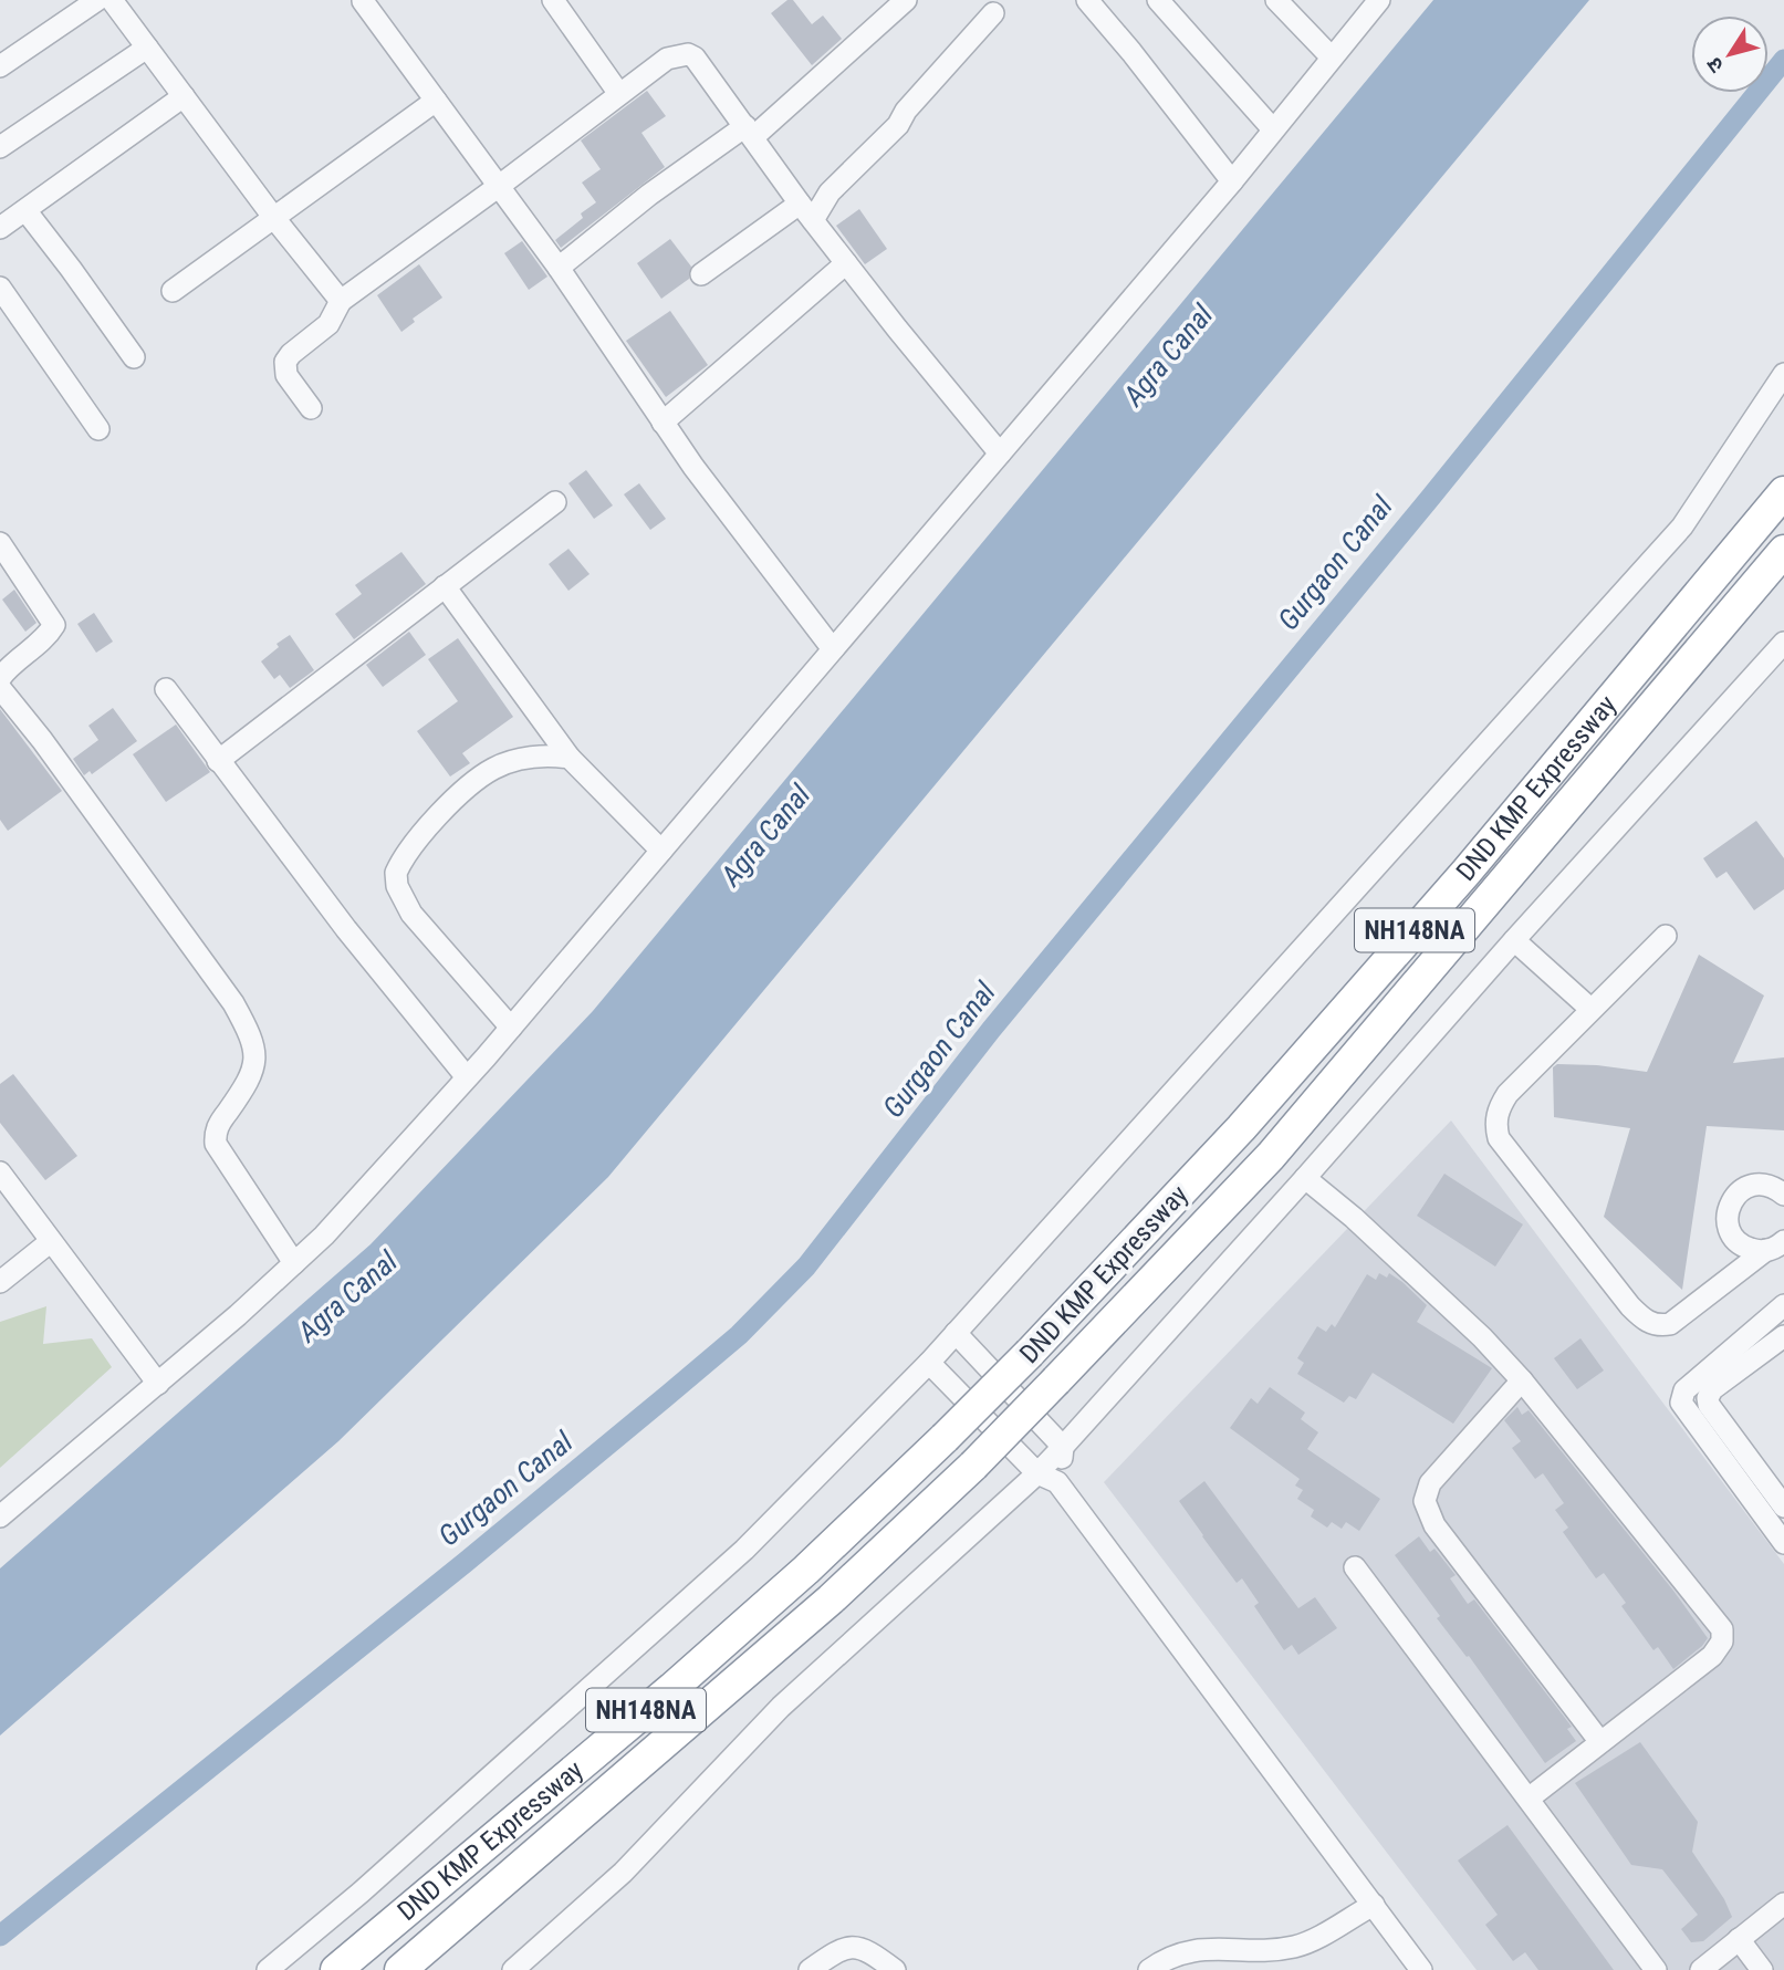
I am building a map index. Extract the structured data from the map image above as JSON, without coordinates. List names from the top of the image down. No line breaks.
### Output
{"streets":{"highway":["DND KMP Expressway","NH148NA"]},"water":["Agra Canal","Gurgaon Canal"],"north":"bottom left"}
